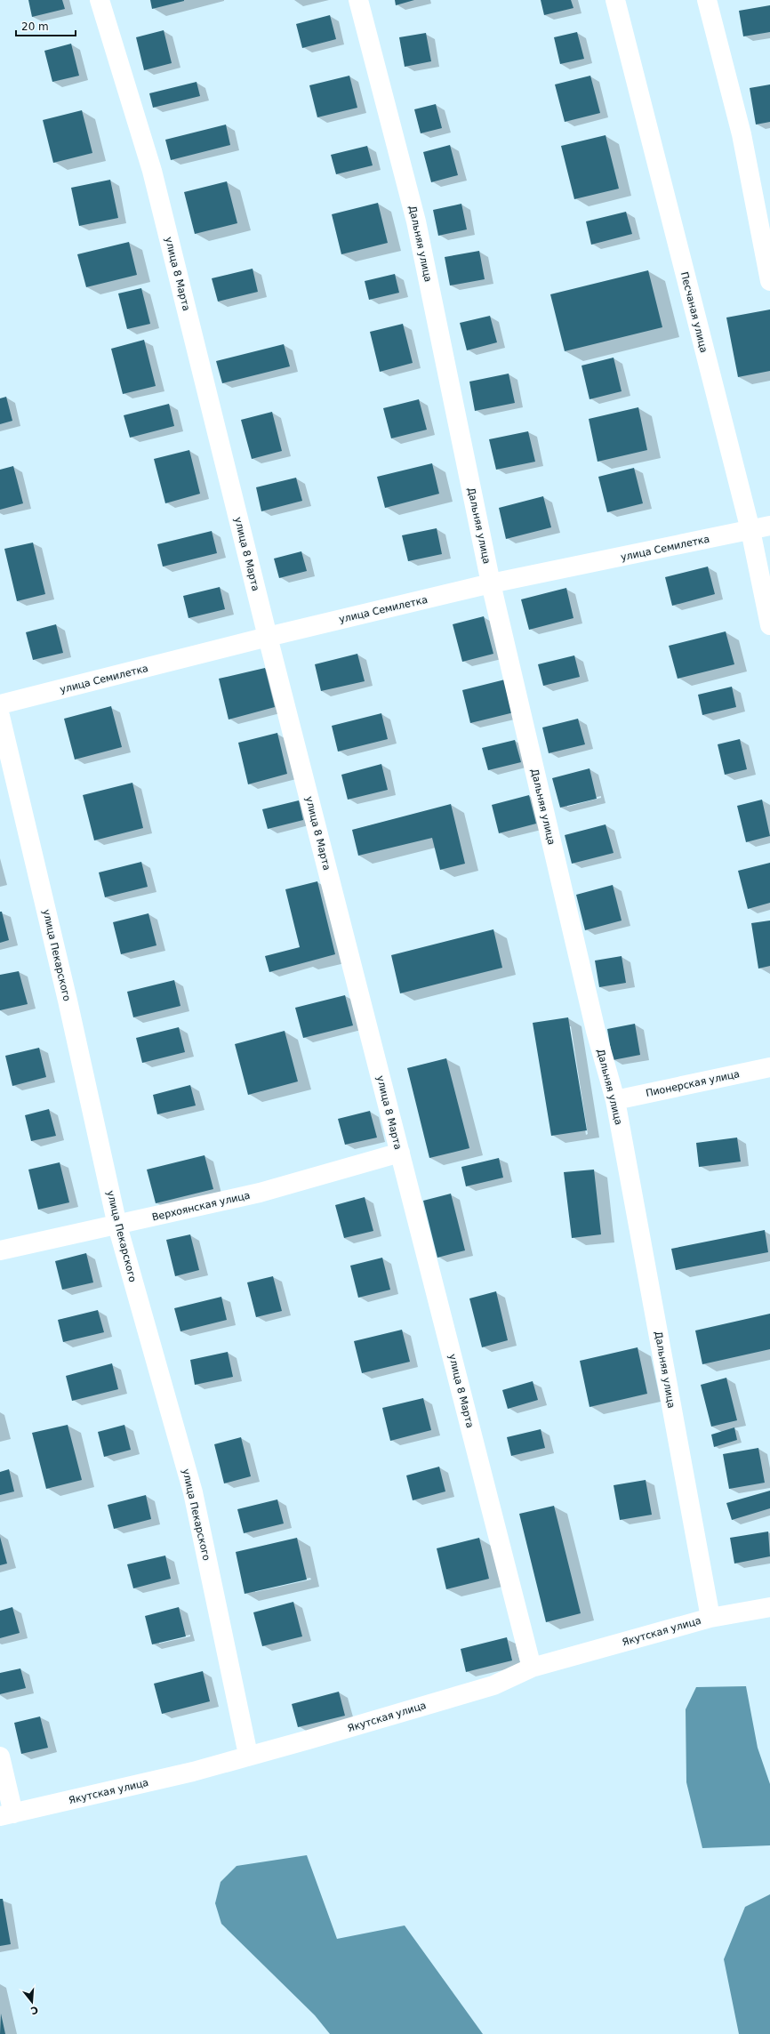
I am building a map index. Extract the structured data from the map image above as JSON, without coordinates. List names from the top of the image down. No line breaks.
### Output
{"streets":{"street":["Дальняя улица","улица 8 Марта","Песчаная улица","улица Семилетка","улица Пекарского","Пионерская улица","Верхоянская улица","Якутская улица"]},"crossings":[["Дальняя улица","улица Семилетка"],["Дальняя улица","Пионерская улица"],["Дальняя улица","Якутская улица"],["улица 8 Марта","улица Семилетка"],["улица 8 Марта","Верхоянская улица"],["улица 8 Марта","Якутская улица"],["Песчаная улица","улица Семилетка"],["улица Пекарского","Верхоянская улица"],["улица Пекарского","Якутская улица"]],"scale_bar":"20 m","north":"bottom"}
